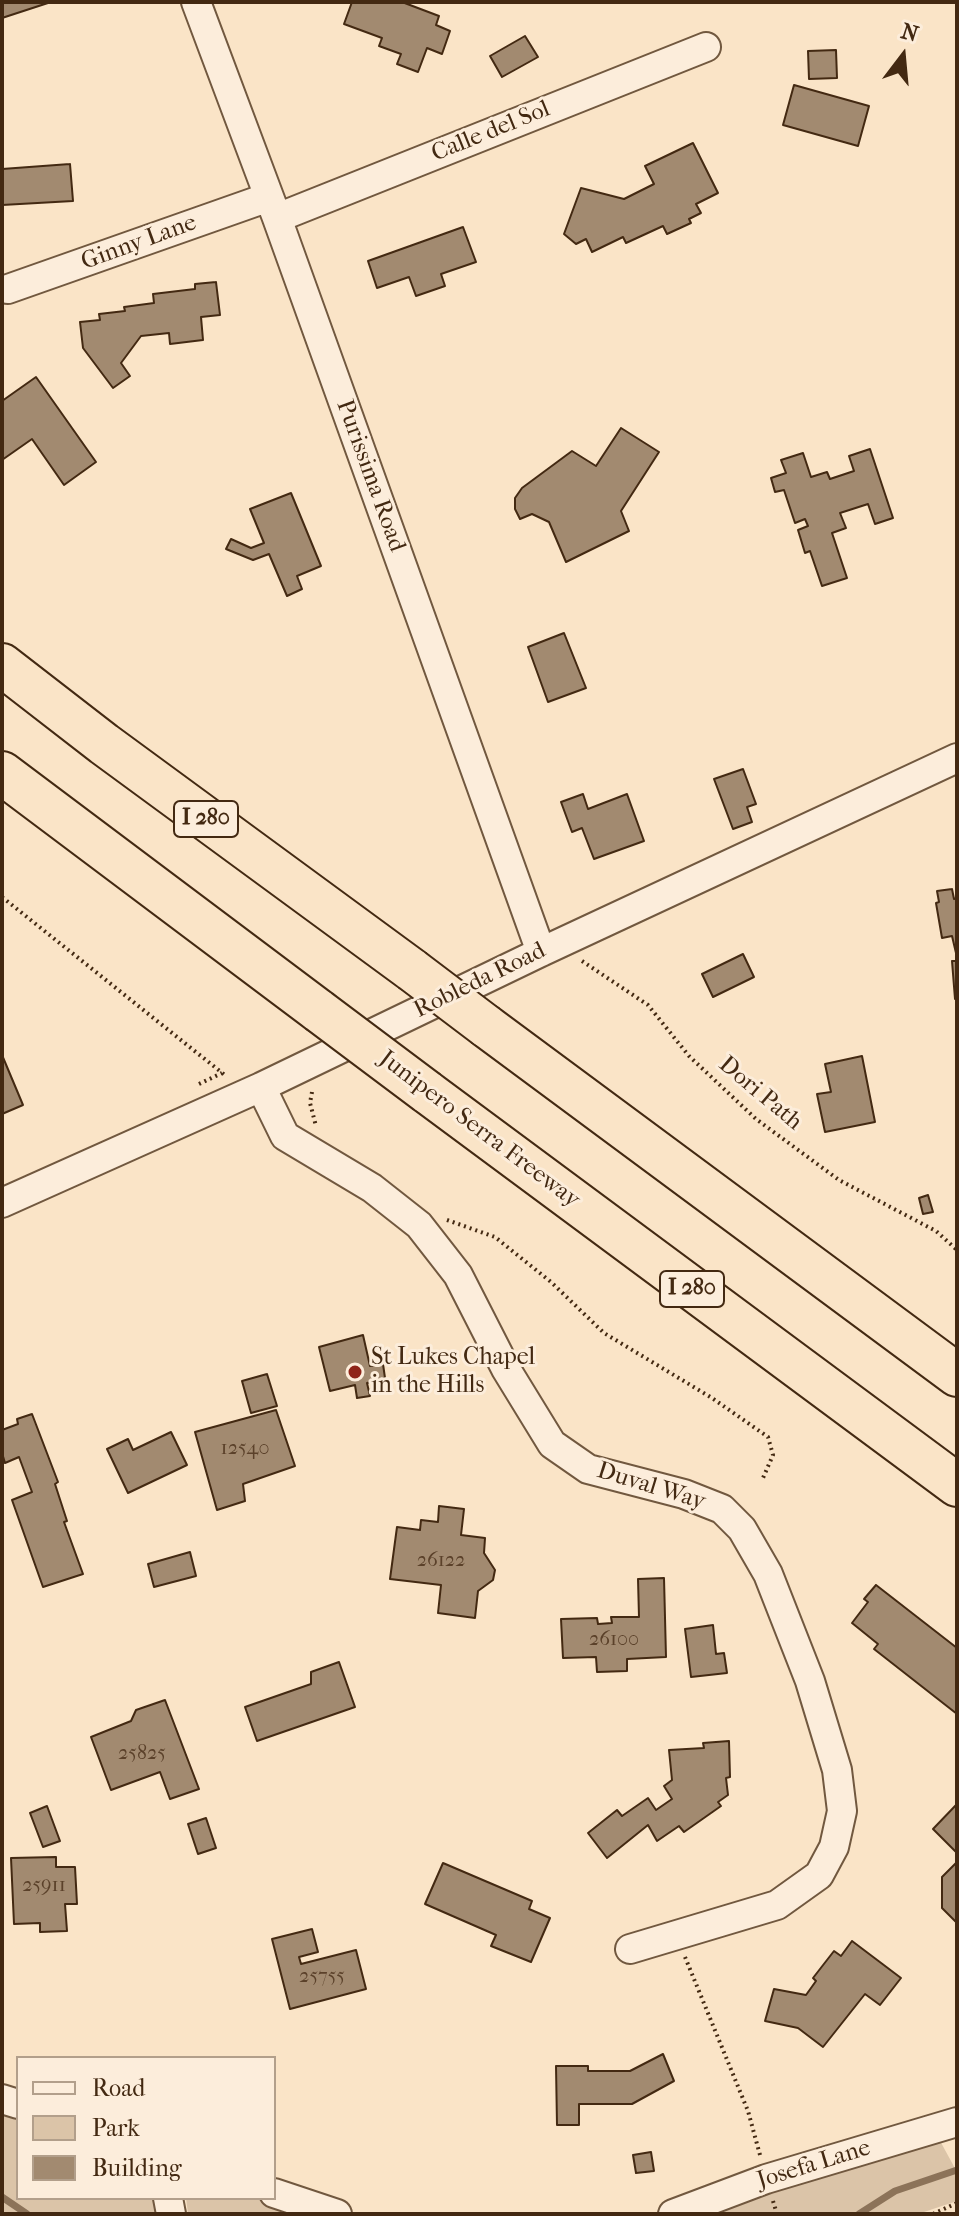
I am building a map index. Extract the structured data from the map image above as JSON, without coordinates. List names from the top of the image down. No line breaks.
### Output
{"streets":{"highway":["I 280","Junipero Serra Freeway"],"street":["Calle del Sol","Ginny Lane","Purissima Road","Robleda Road","Duval Way","Josefa Lane"],"path":["Dori Path"]},"crossings":[["Calle del Sol","Ginny Lane"],["Calle del Sol","Purissima Road"],["Ginny Lane","Purissima Road"],["Purissima Road","Robleda Road"],["Purissima Road","Dori Path"],["Robleda Road","Dori Path"],["Robleda Road","Duval Way"]],"places":["St Lukes Chapel in the Hills"],"house_numbers":["12540","26122","26100","25825","25911","25755"],"legend":["Road","Park","Building"],"north":"top"}
